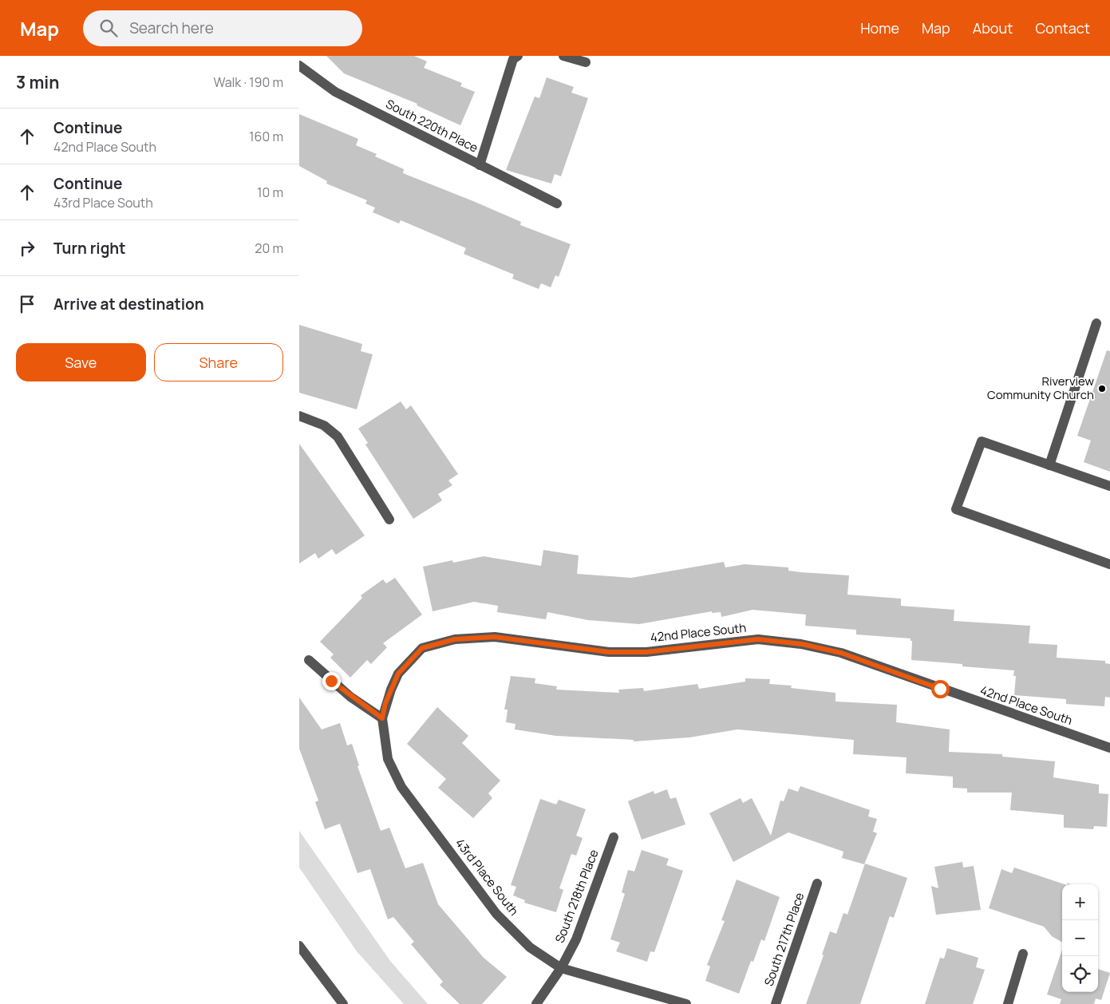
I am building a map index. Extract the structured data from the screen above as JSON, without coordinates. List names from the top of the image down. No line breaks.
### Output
{"streets":{"street":["South 220th Place","42nd Place South","43rd Place South","South 218th Place","South 217th Place"]},"crossings":[["42nd Place South","43rd Place South"],["43rd Place South","South 218th Place"]],"places":["Riverview Community Church"],"page":{"header":"Map","search":"Search here","nav":["Home","Map","About","Contact"],"heading":["3 min","Walk · 190 m"],"list":[["Continue","42nd Place South","160 m"],["Continue","43rd Place South","10 m"],["Turn right","20 m"],"Arrive at destination"],"buttons":["Save","Share"],"map_buttons":["+","−"]}}
